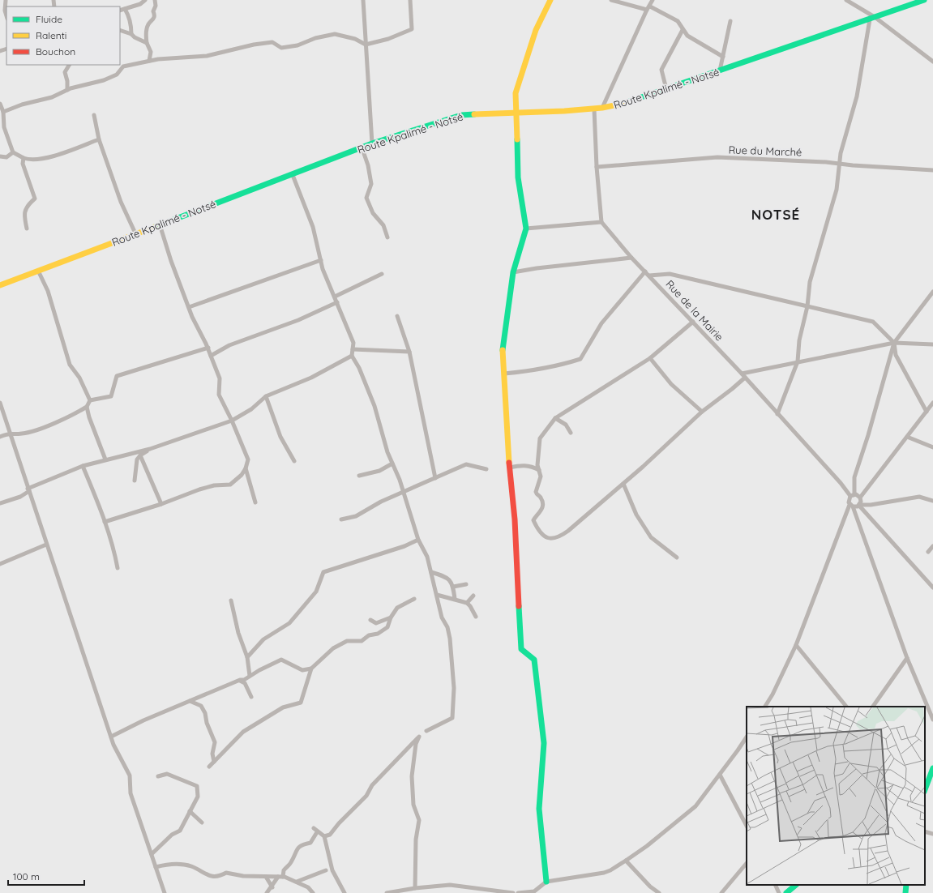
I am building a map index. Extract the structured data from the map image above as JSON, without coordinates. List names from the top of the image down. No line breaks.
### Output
{"streets":{"main road":["Route Kpalimé - Notsé"],"street":["Rue du Marché","Rue de la Mairie"]},"districts":["NOTSÉ"],"legend":["Fluide","Ralenti","Bouchon"],"scale_bar":"100 m"}
